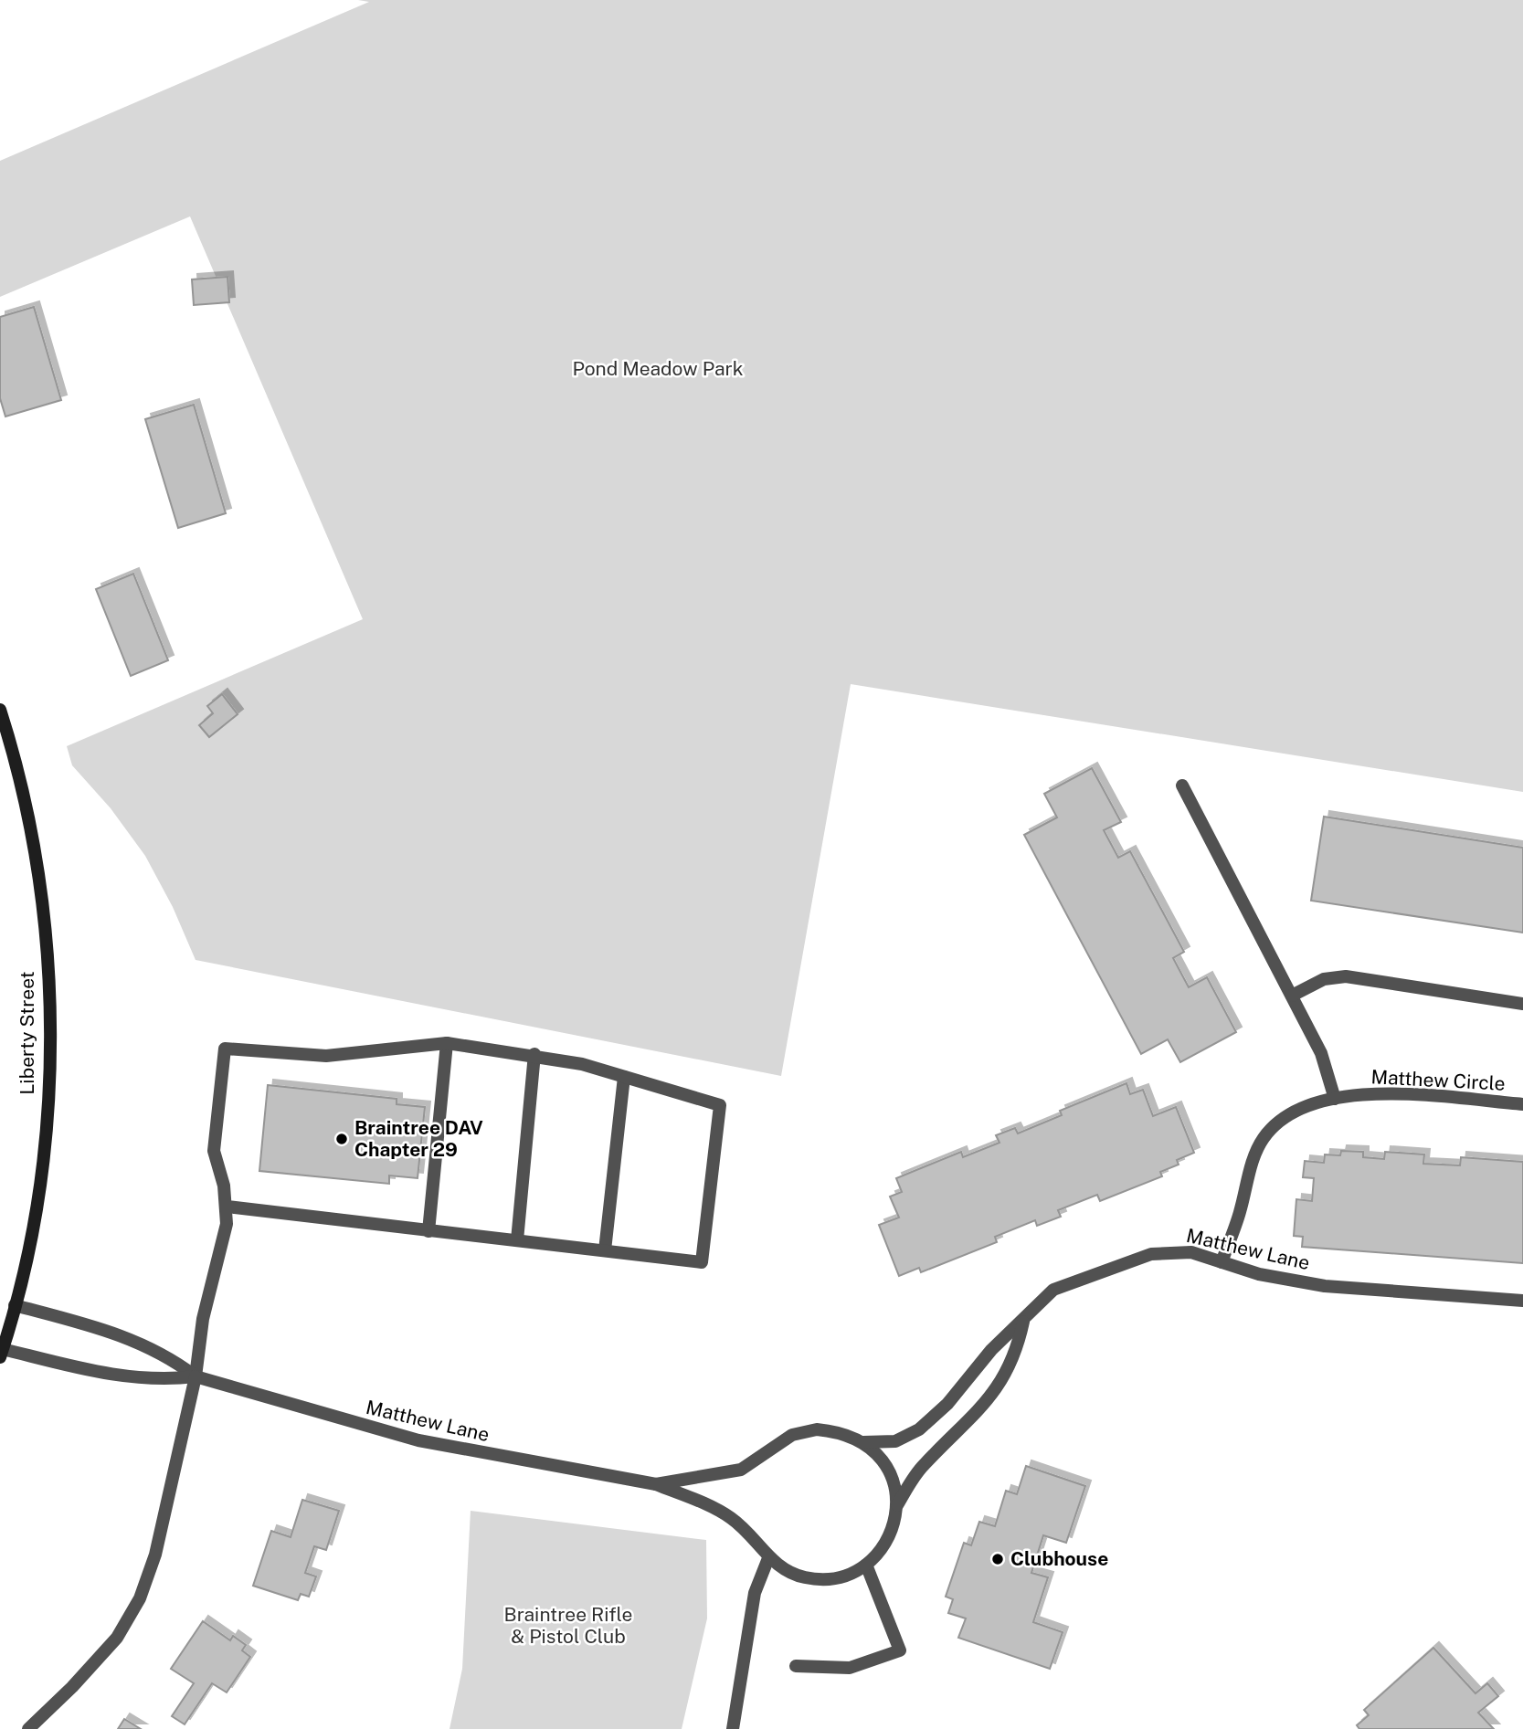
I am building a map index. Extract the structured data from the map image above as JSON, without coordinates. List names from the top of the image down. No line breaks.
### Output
{"streets":{"main road":["Liberty Street"],"street":["Matthew Circle","Matthew Lane"]},"crossings":[["Liberty Street","Matthew Lane"],["Matthew Circle","Matthew Lane"]],"parks":["Pond Meadow Park","Braintree Rifle & Pistol Club"],"places":["Braintree DAV Chapter 29","Clubhouse"]}
